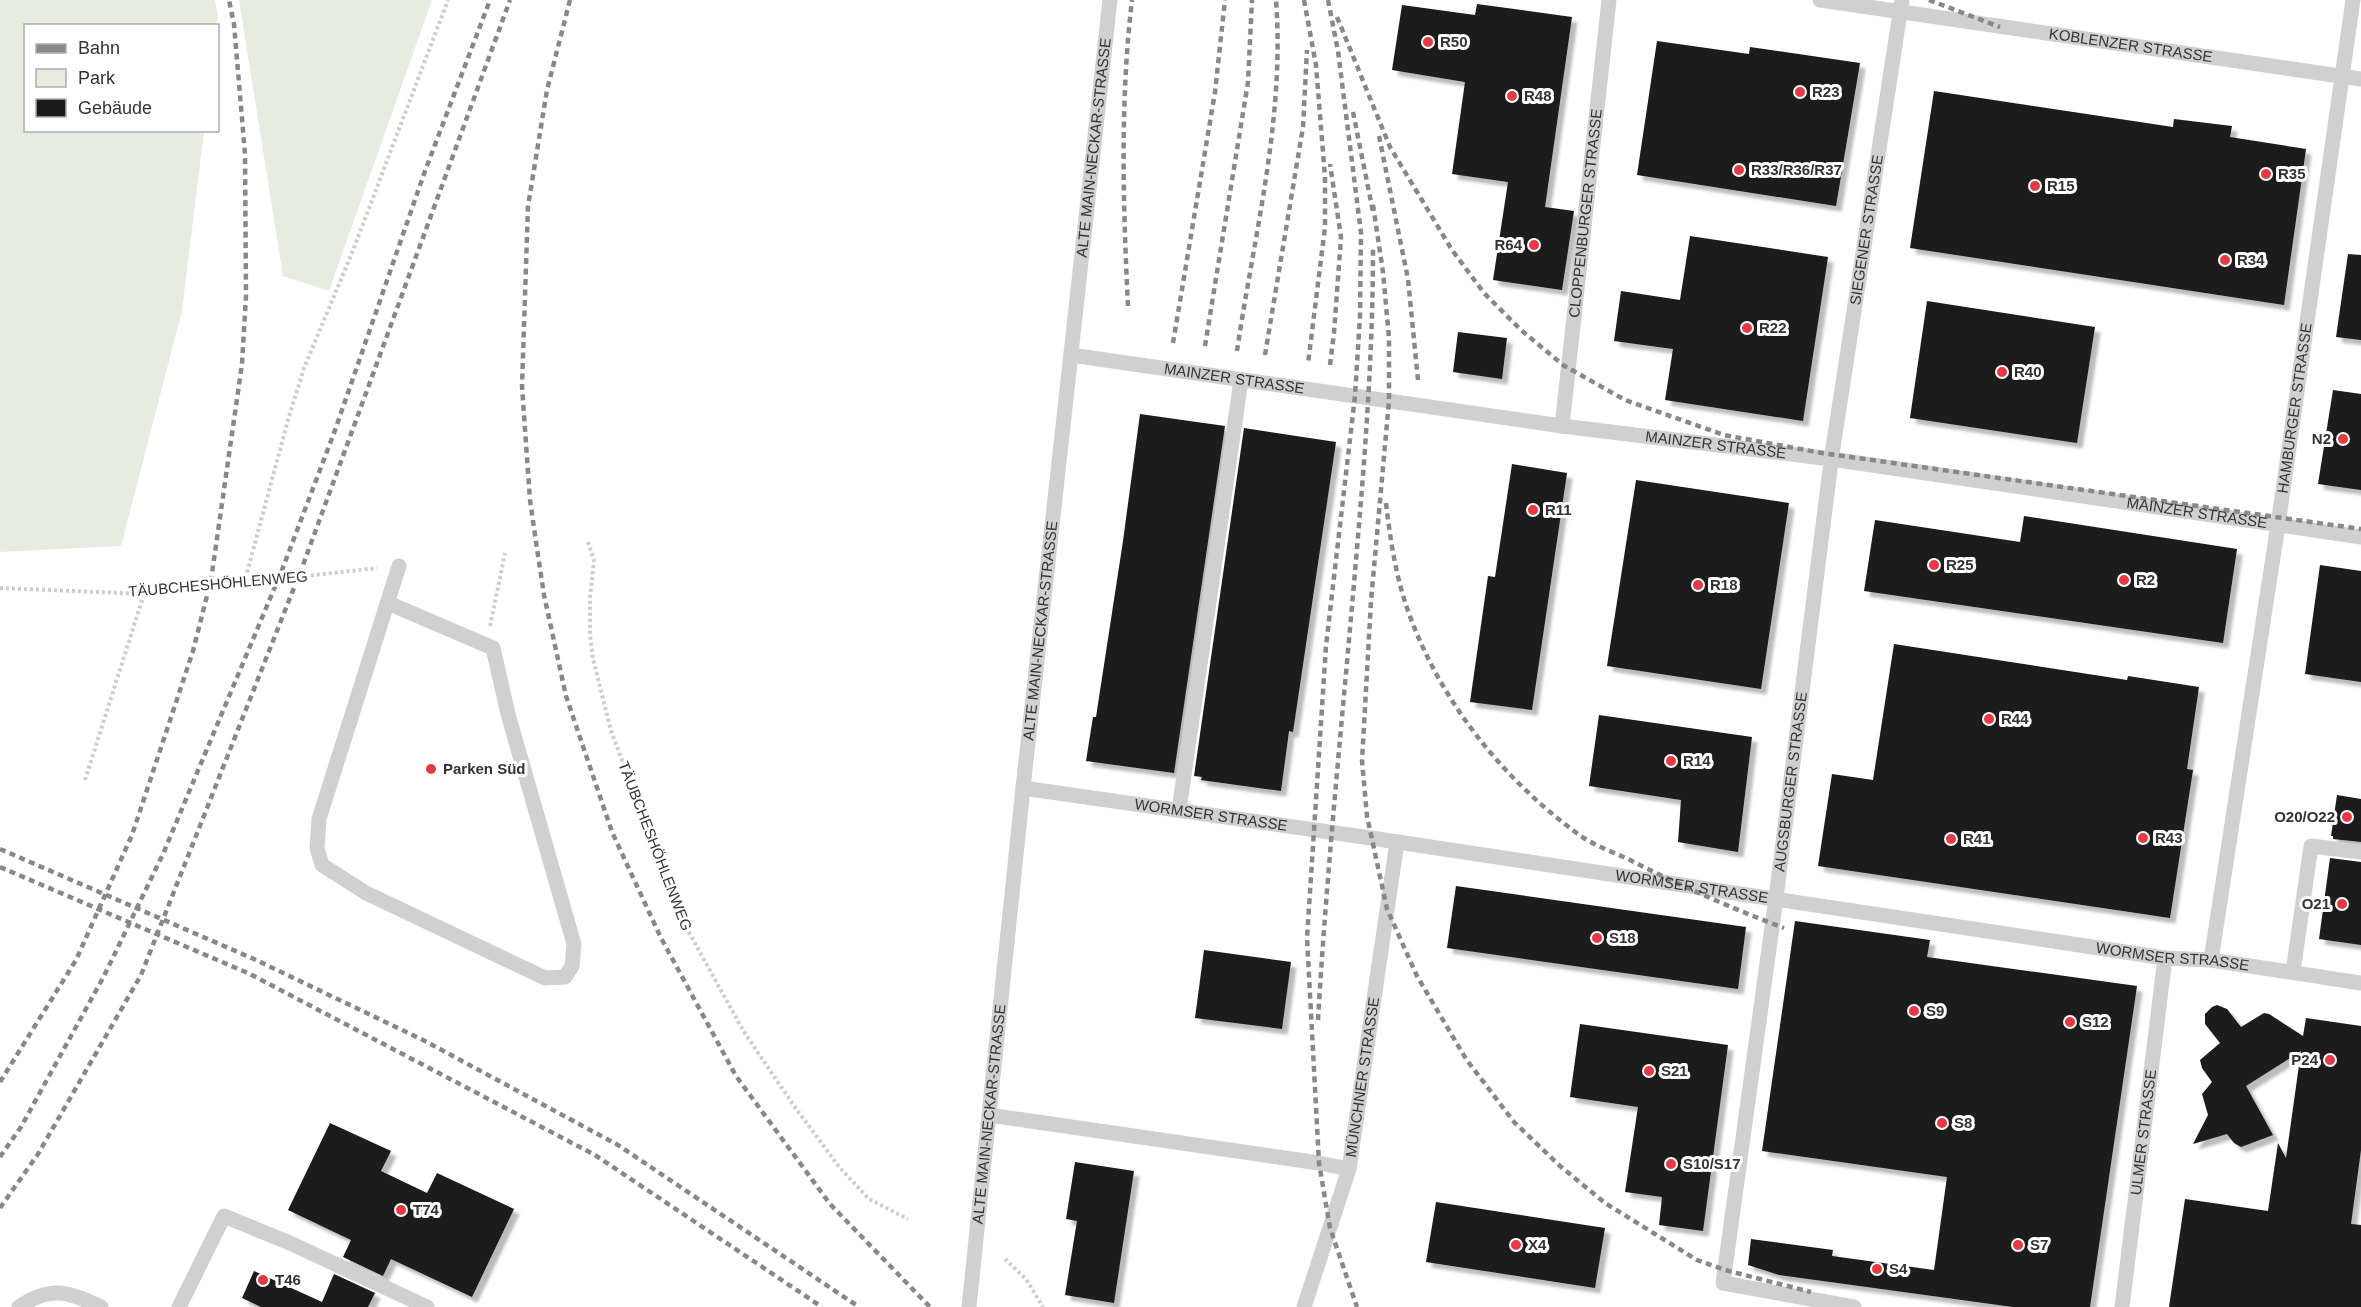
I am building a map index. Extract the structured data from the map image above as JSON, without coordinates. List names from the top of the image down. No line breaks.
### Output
{"streets":{"lane":["KOBLENZER STRASSE","ALTE MAIN-NECKAR-STRASSE","CLOPPENBURGER STRASSE","SIEGENER STRASSE","MAINZER STRASSE","HAMBURGER STRASSE","AUGSBURGER STRASSE","WORMSER STRASSE","MÜNCHNER STRASSE","ULMER STRASSE"],"path":["TÄUBCHESHÖHLENWEG"]},"crossings":[["KOBLENZER STRASSE","SIEGENER STRASSE"],["KOBLENZER STRASSE","HAMBURGER STRASSE"],["ALTE MAIN-NECKAR-STRASSE","MAINZER STRASSE"],["ALTE MAIN-NECKAR-STRASSE","WORMSER STRASSE"],["CLOPPENBURGER STRASSE","MAINZER STRASSE"],["SIEGENER STRASSE","MAINZER STRASSE"],["SIEGENER STRASSE","AUGSBURGER STRASSE"],["MAINZER STRASSE","HAMBURGER STRASSE"],["MAINZER STRASSE","AUGSBURGER STRASSE"],["HAMBURGER STRASSE","WORMSER STRASSE"],["AUGSBURGER STRASSE","WORMSER STRASSE"],["WORMSER STRASSE","MÜNCHNER STRASSE"],["WORMSER STRASSE","ULMER STRASSE"]],"places":["R50","R23","R48","R33/R36/R37","R35","R15","R64","R34","R22","R40","N2","R11","R25","R2","R18","R44","R14","Parken Süd","O20/O22","R43","R41","O21","S18","S9","S12","P24","S21","S8","S10/S17","T74","X4","S7","S4","T46"],"legend":["Bahn","Park","Gebäude"]}
